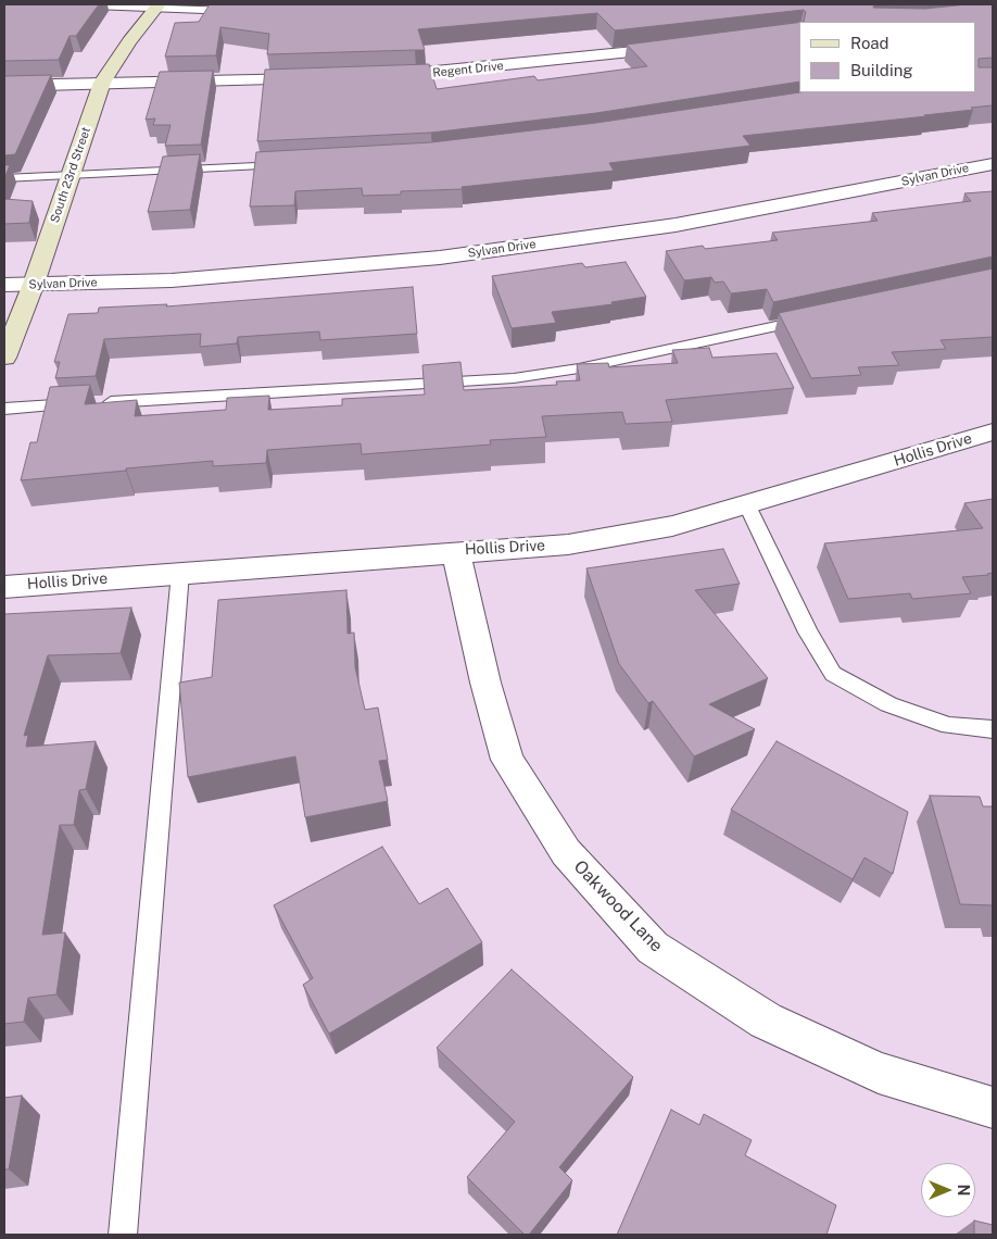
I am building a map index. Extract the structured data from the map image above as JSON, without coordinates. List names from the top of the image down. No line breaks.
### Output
{"streets":{"street":["Regent Drive","South 23rd Street","Sylvan Drive","Hollis Drive","Oakwood Lane"]},"crossings":[["South 23rd Street","Sylvan Drive"],["Hollis Drive","Oakwood Lane"]],"legend":["Road","Building"],"north":"right"}
